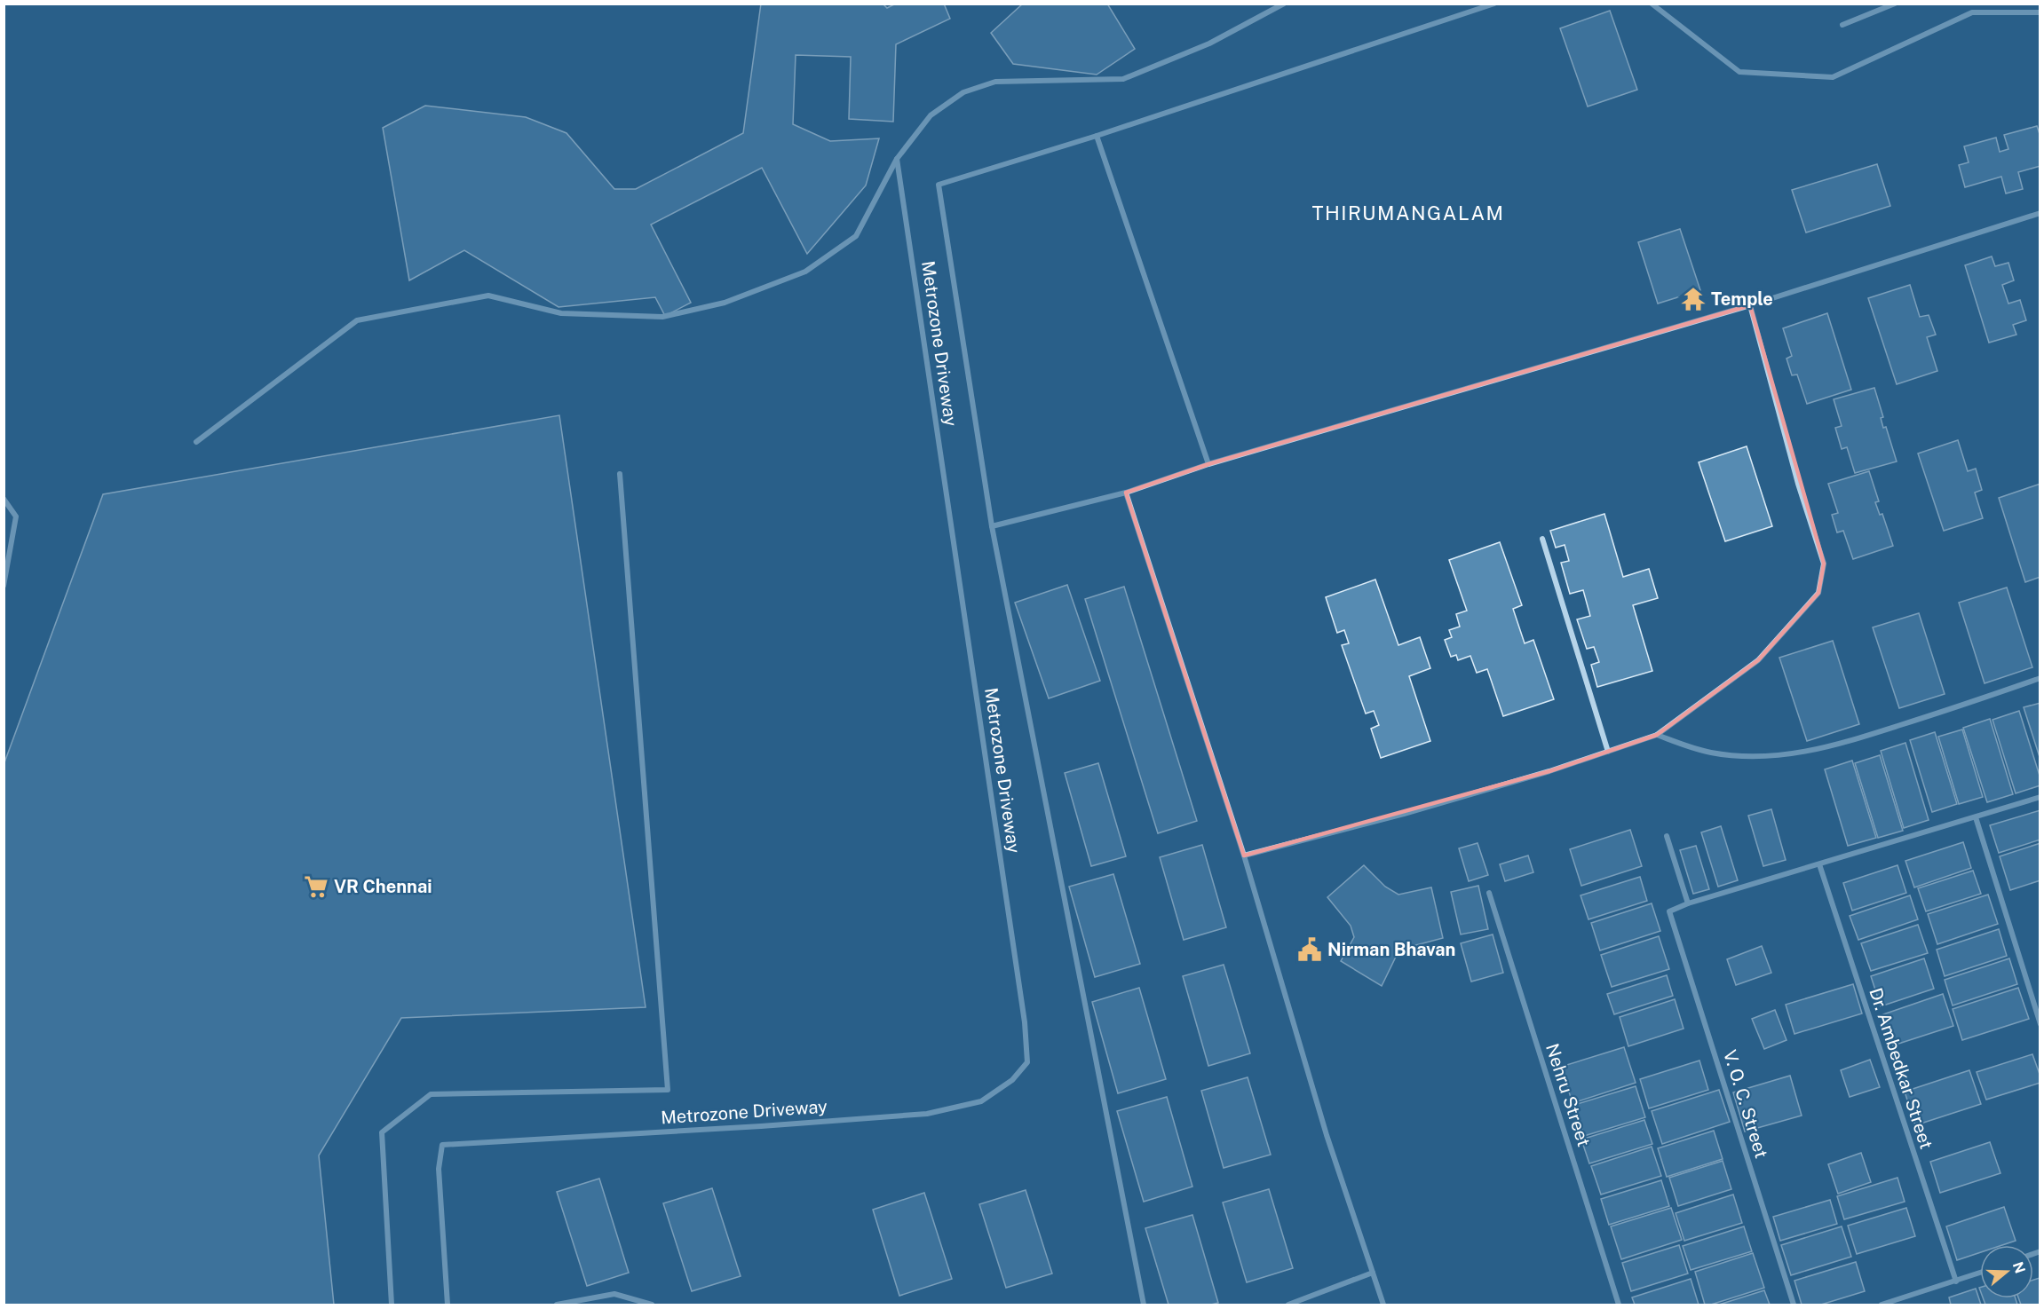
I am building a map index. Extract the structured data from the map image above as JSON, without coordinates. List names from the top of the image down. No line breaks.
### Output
{"streets":{"street":["Metrozone Driveway","Dr. Ambedkar Street","Nehru Street","V. O. C. Street"]},"districts":["THIRUMANGALAM"],"places":{"temple":["Temple"],"supermarket":["VR Chennai"],"public building":["Nirman Bhavan"]},"north":"right"}
